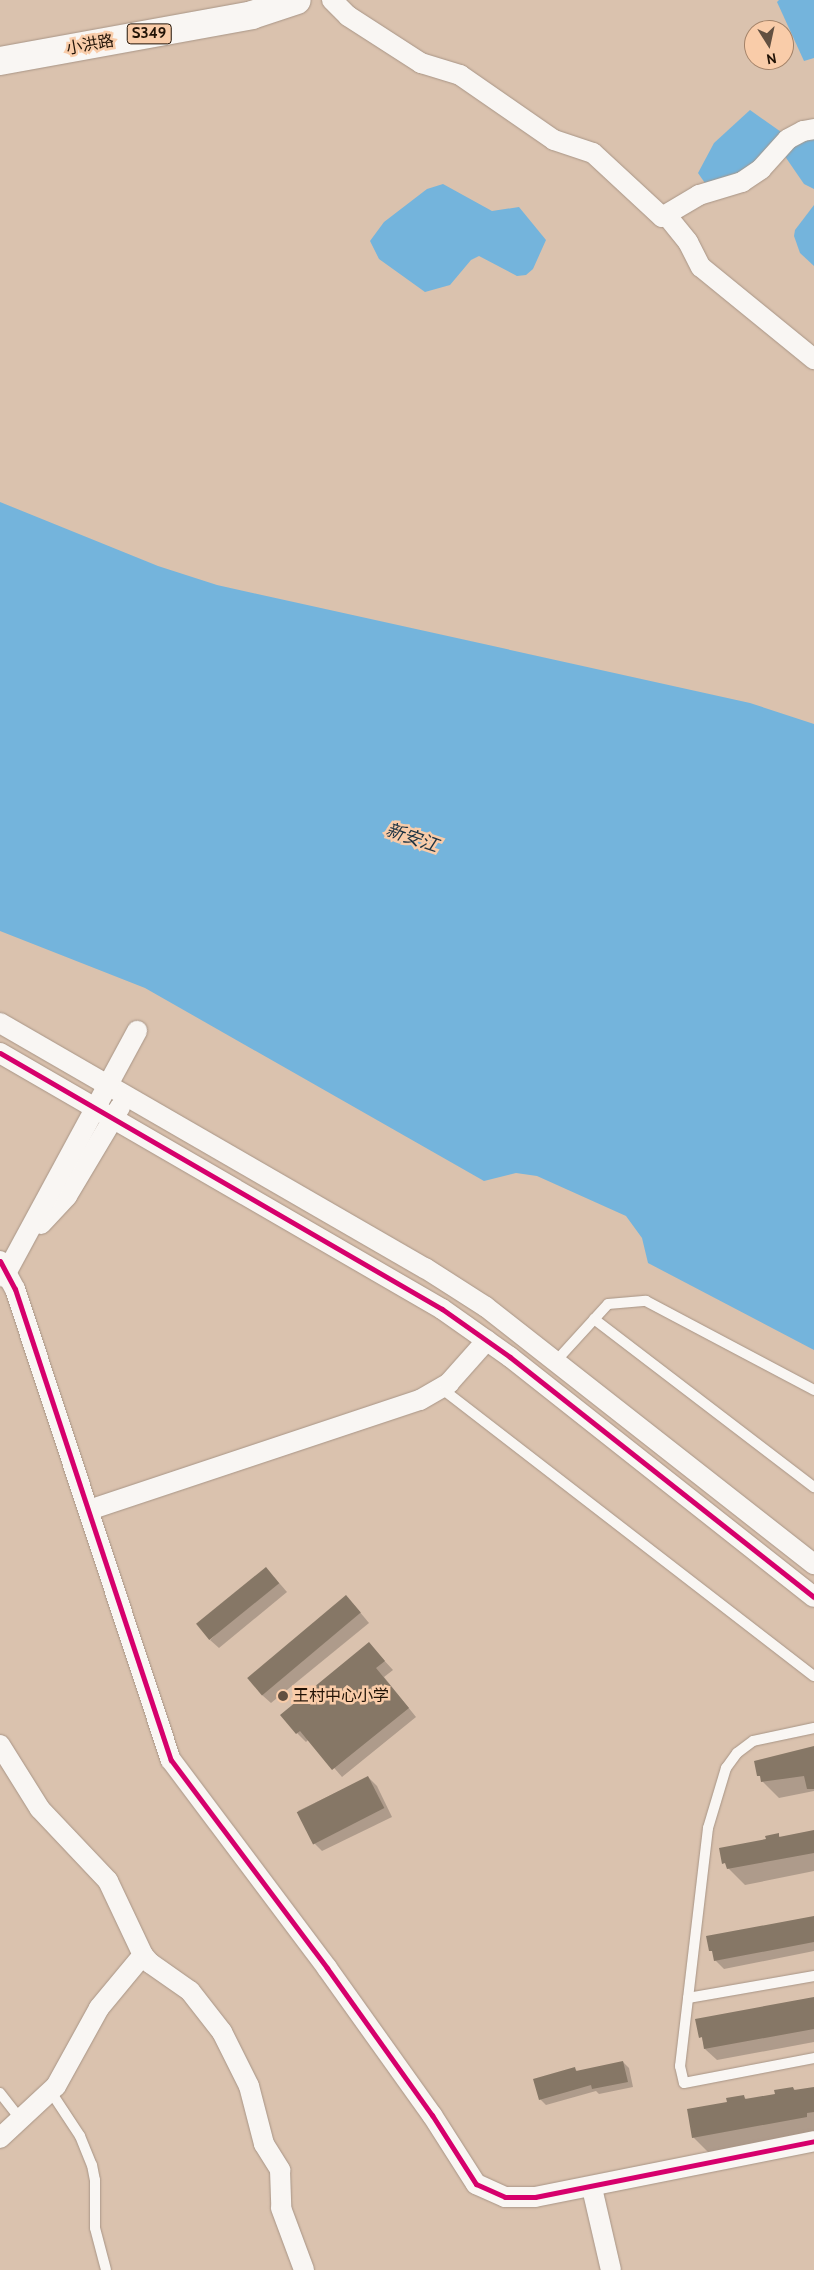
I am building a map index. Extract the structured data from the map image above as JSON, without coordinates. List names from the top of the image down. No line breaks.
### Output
{"streets":{"main road":["S349","小洪路"]},"water":["新安江"],"places":["王村中心小学"],"north":"bottom"}
